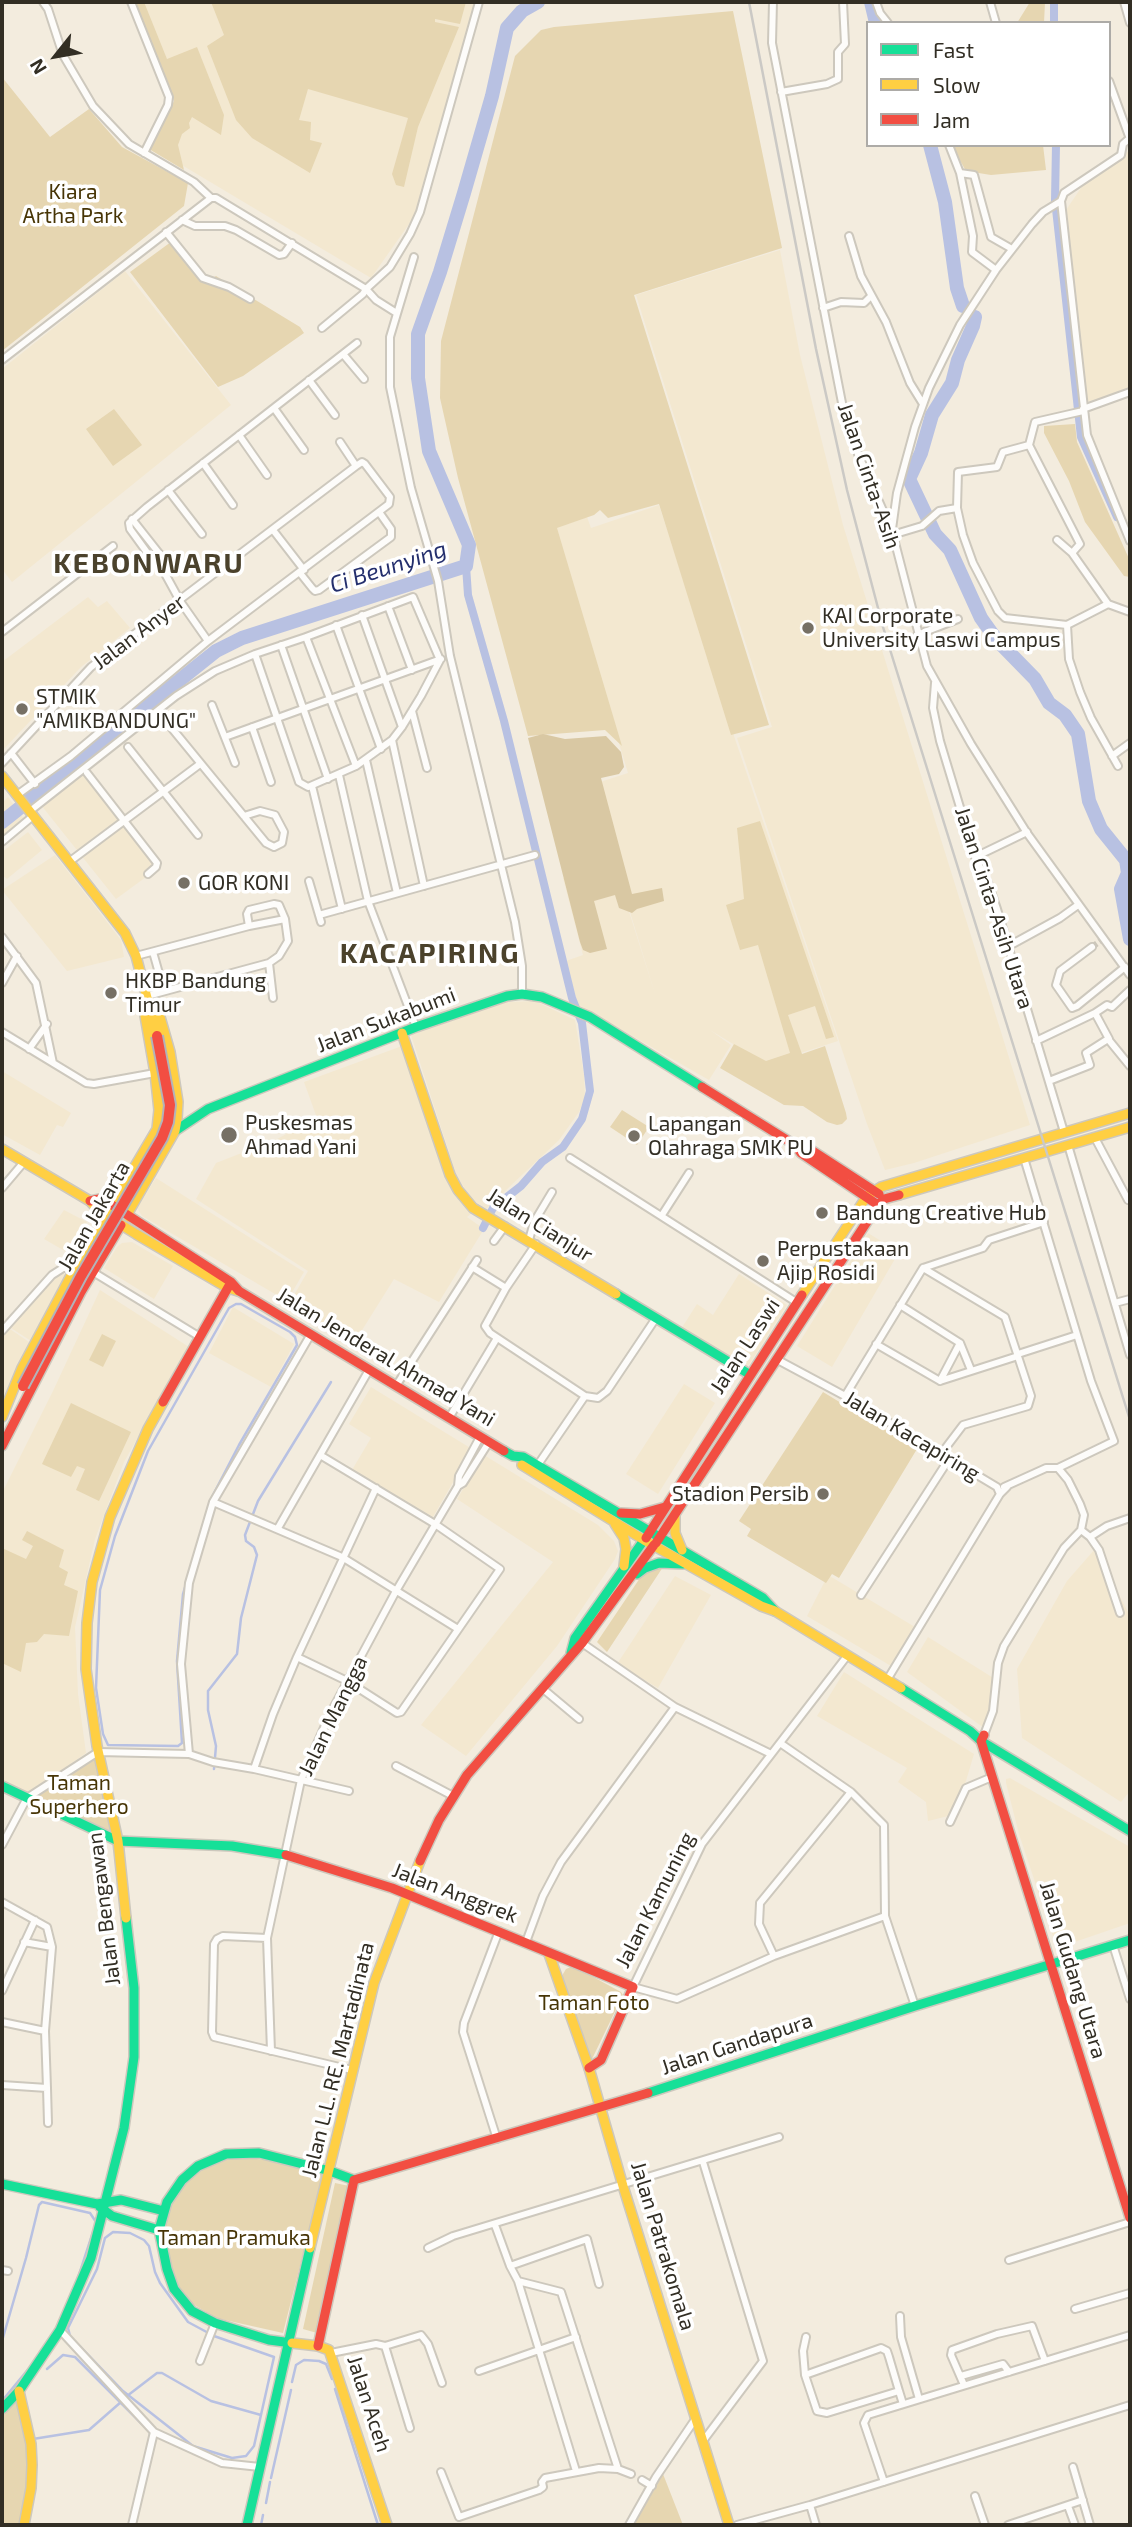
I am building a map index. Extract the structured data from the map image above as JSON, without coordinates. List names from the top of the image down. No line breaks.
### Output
{"streets":{"main road":["Jalan Sukabumi","Jalan Jakarta","Jalan Cianjur","Jalan Laswi","Jalan Jenderal Ahmad Yani","Jalan Anggrek","Jalan Kamuning","Jalan Bengawan","Jalan Gudang Utara","Jalan Gandapura","Jalan L.L. RE. Martadinata","Jalan Patrakomala","Jalan Aceh"],"street":["Jalan Cinta-Asih","Jalan Anyer","Jalan Cinta-Asih Utara","Jalan Kacapiring","Jalan Mangga"]},"crossings":[["Jalan Cinta-Asih","Jalan Cinta-Asih Utara"],["Jalan Sukabumi","Jalan Jakarta"],["Jalan Sukabumi","Jalan Cianjur"],["Jalan Sukabumi","Jalan Laswi"],["Jalan Jakarta","Jalan Jenderal Ahmad Yani"],["Jalan Cianjur","Jalan Laswi"],["Jalan Laswi","Jalan Jenderal Ahmad Yani"],["Jalan Laswi","Jalan Kacapiring"],["Jalan Laswi","Jalan L.L. RE. Martadinata"],["Jalan Jenderal Ahmad Yani","Jalan Kacapiring"],["Jalan Jenderal Ahmad Yani","Jalan Mangga"],["Jalan Jenderal Ahmad Yani","Jalan Kamuning"],["Jalan Jenderal Ahmad Yani","Jalan Bengawan"],["Jalan Jenderal Ahmad Yani","Jalan Gudang Utara"],["Jalan Jenderal Ahmad Yani","Jalan L.L. RE. Martadinata"],["Jalan Mangga","Jalan Anggrek"],["Jalan Anggrek","Jalan Kamuning"],["Jalan Anggrek","Jalan Bengawan"],["Jalan Anggrek","Jalan L.L. RE. Martadinata"],["Jalan Anggrek","Jalan Patrakomala"],["Jalan Kamuning","Jalan Patrakomala"],["Jalan Gudang Utara","Jalan Gandapura"],["Jalan Gandapura","Jalan Patrakomala"],["Jalan Gandapura","Jalan Aceh"]],"districts":["KEBONWARU","KACAPIRING"],"water":["Ci Beunying"],"parks":["Kiara Artha Park","Taman Superhero","Taman Foto","Taman Pramuka"],"places":["KAI Corporate University Laswi Campus","STMIK \"AMIKBANDUNG\"","GOR KONI","HKBP Bandung Timur","Puskesmas Ahmad Yani","Lapangan Olahraga SMK PU","Bandung Creative Hub","Perpustakaan Ajip Rosidi","Stadion Persib"],"legend":["Fast","Slow","Jam"],"north":"bottom left"}
